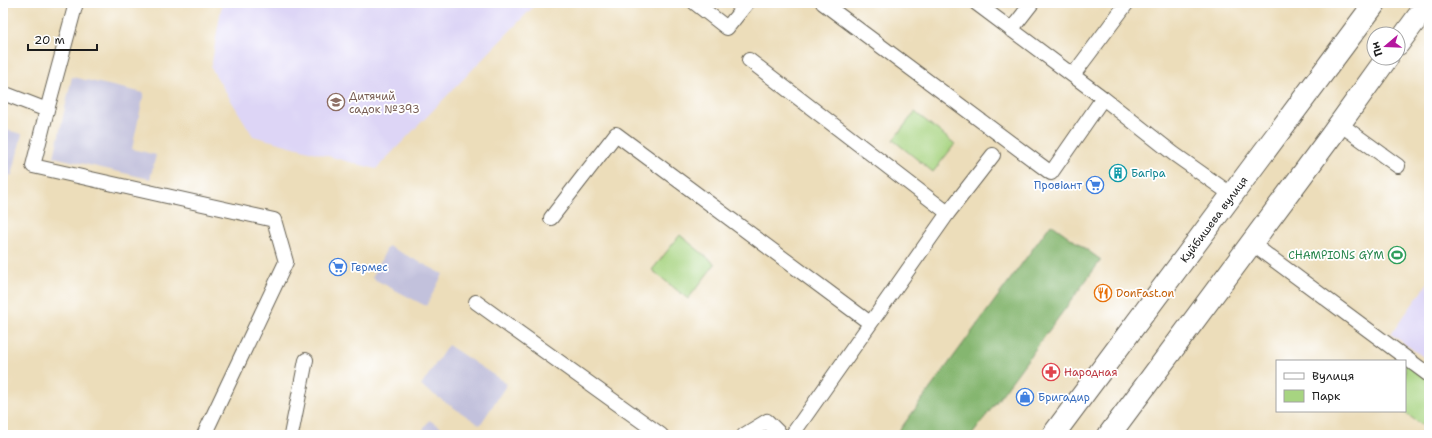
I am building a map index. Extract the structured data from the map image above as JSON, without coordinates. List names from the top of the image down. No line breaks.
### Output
{"streets":{"main road":["Куйбишева вулиця"]},"places":{"school or university":["Дитячий садок №393"],"building":["Багіра"],"supermarket":["Провіант","Гермес"],"sports":["CHAMPIONS GYM"],"restaurant":["DonFast.on"],"pharmacy":["Народная"],"shop":["Бригадир"]},"legend":["Вулиця","Парк"],"scale_bar":"20 m","north":"left"}
